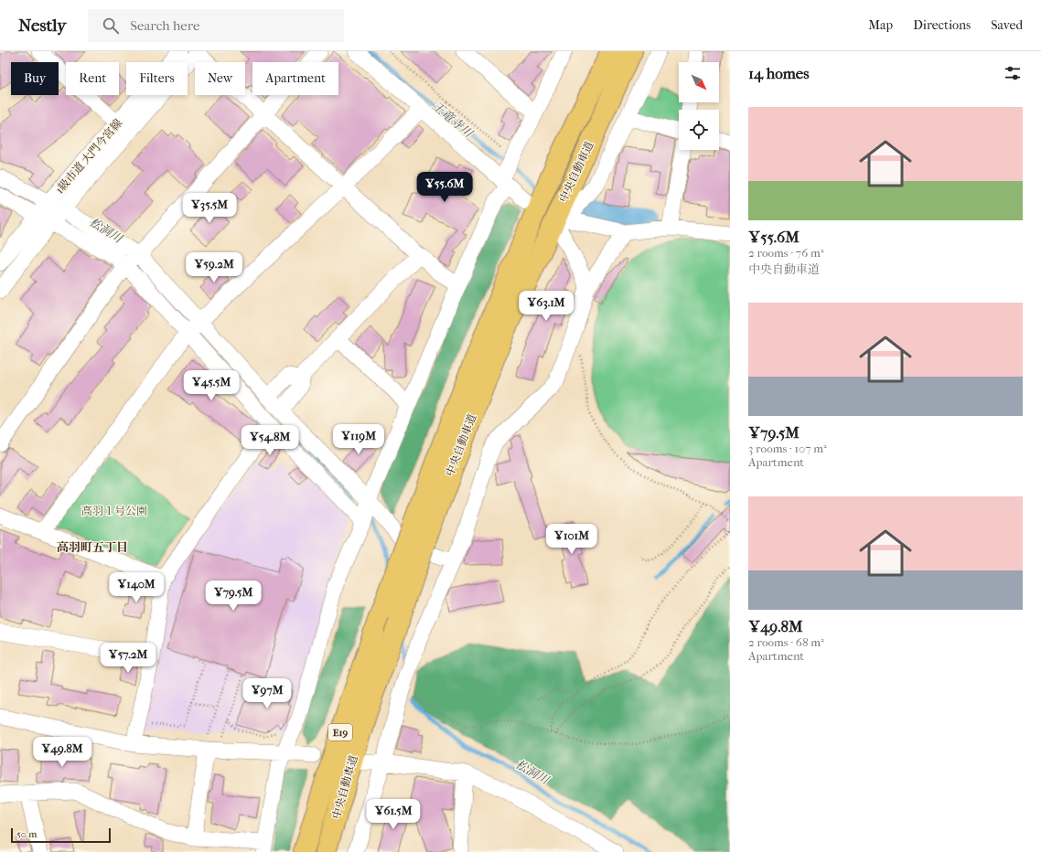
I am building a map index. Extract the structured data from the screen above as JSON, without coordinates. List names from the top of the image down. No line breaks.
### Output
{"streets":{"highway":["中央自動車道","E19"],"street":["1級市道 大門今宮線"]},"districts":["高羽町五丁目"],"water":["王竜寺川","松洞川"],"parks":["高羽１号公園"],"scale_bar":"50 m","north":"bottom right","page":{"header":"Nestly","search":"Search here","nav":["Map","Directions","Saved"],"heading":"14 homes","chip":["Buy","Rent","Filters","New","Apartment"],"list":[{"name":"¥55.6M","note":"2 rooms · 76 m² · 中央自動車道"},{"name":"¥79.5M","note":"3 rooms · 107 m² · Apartment"},{"name":"¥49.8M","note":"2 rooms · 68 m² · Apartment"}],"price":["¥55.6M","¥35.5M","¥59.2M","¥63.1M","¥45.5M","¥119M","¥54.8M","¥101M","¥140M","¥79.5M","¥57.2M","¥97M","¥49.8M","¥61.5M"],"scale":"50 m"}}
